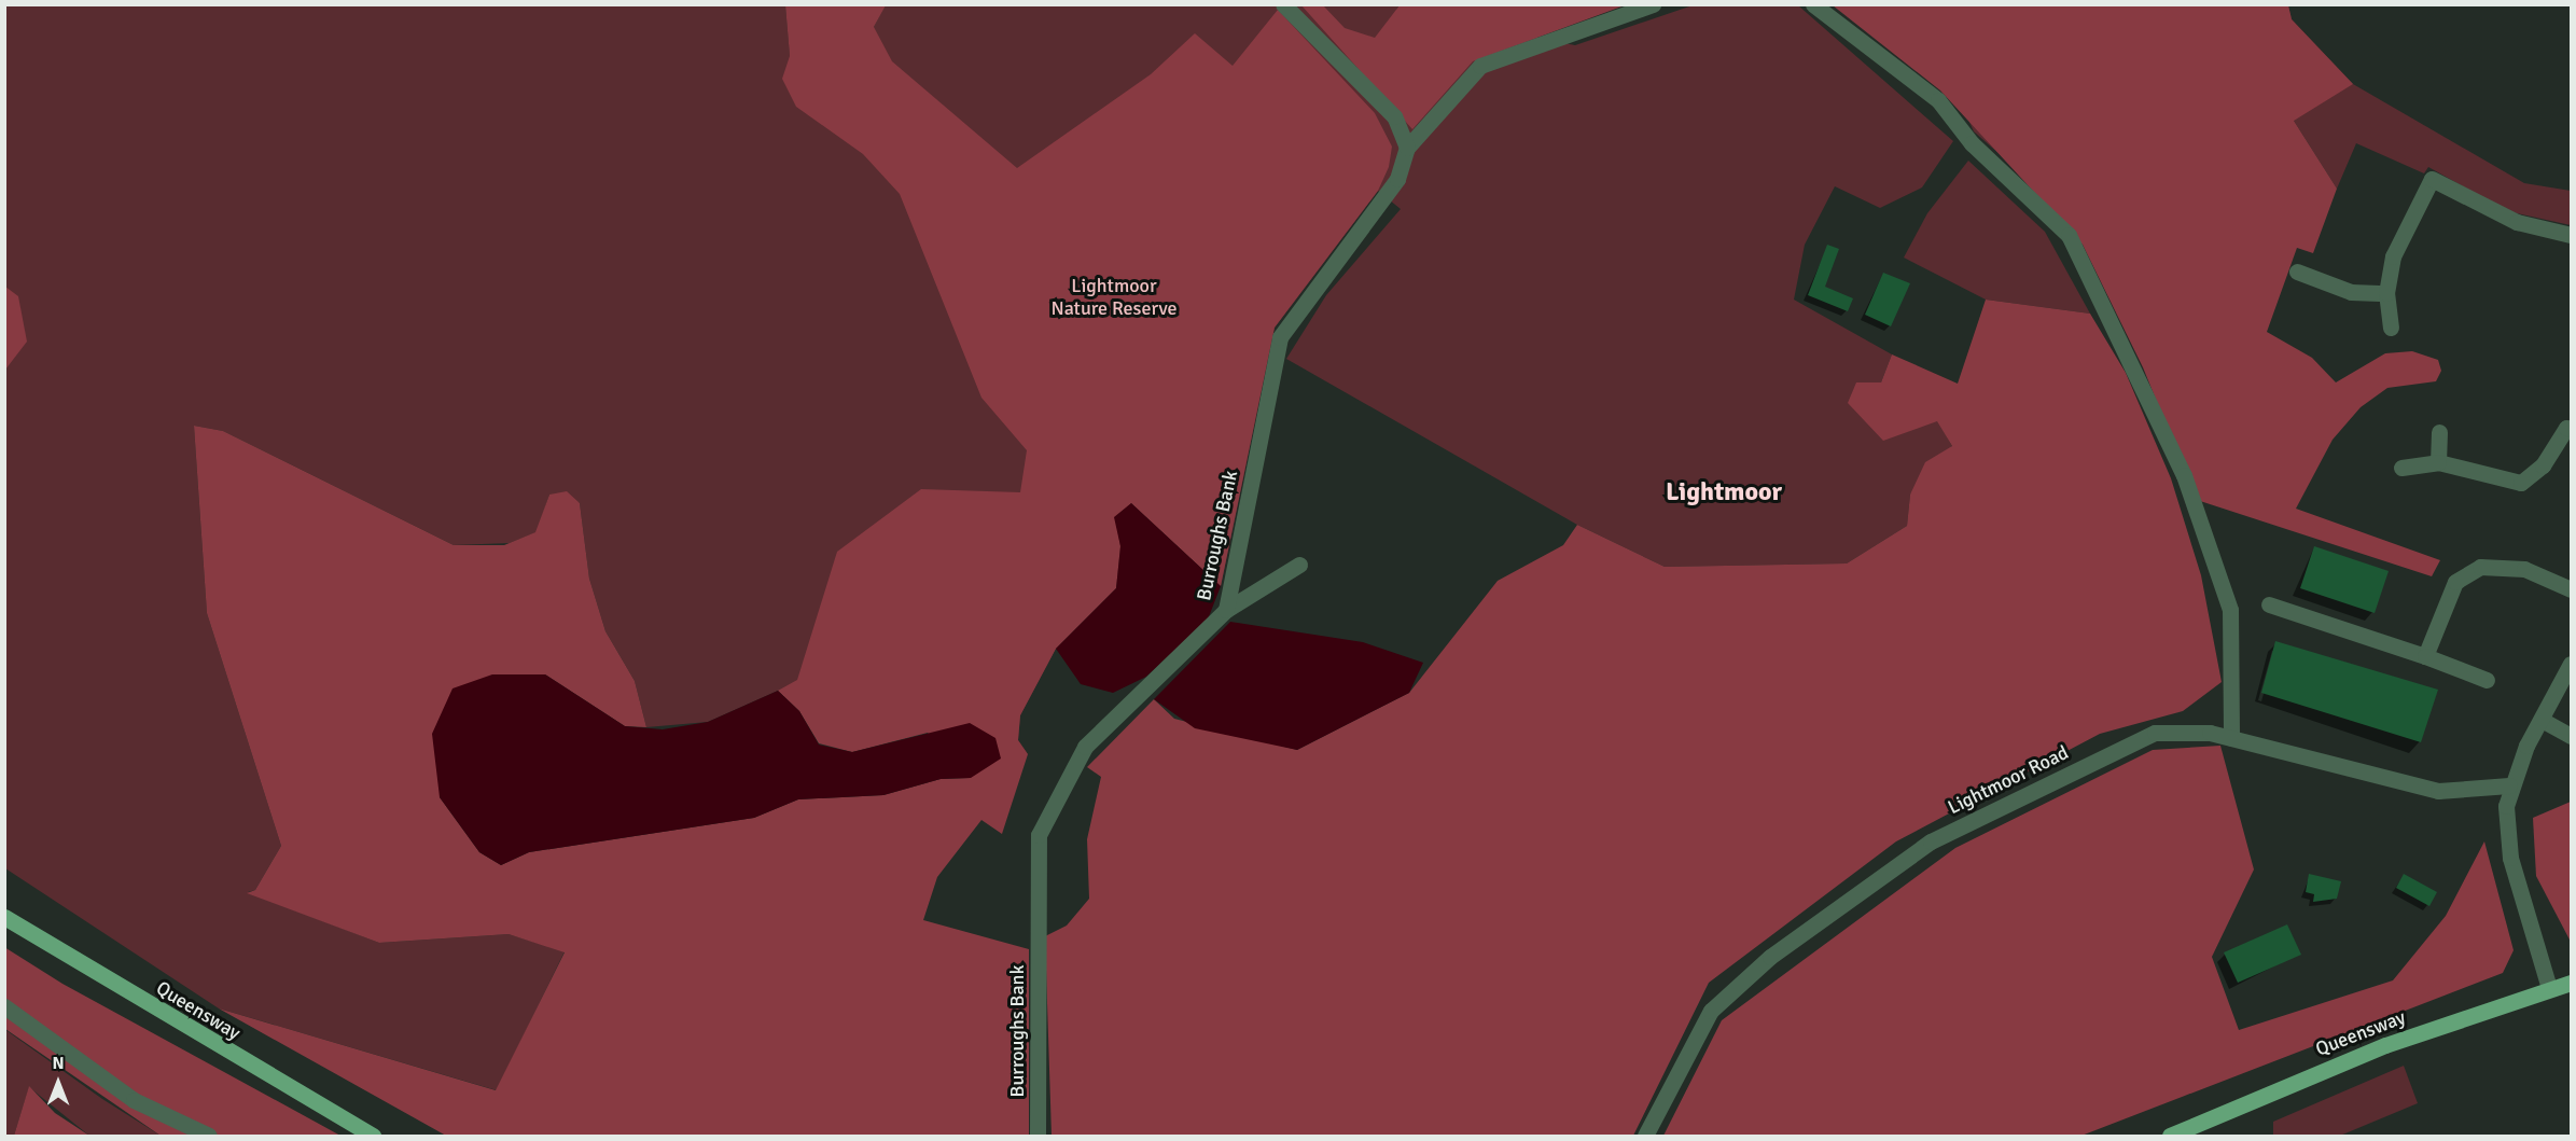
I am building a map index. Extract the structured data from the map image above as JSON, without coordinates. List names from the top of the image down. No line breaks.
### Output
{"streets":{"main road":["Queensway"],"street":["Burroughs Bank","Lightmoor Road"]},"districts":["Lightmoor"],"parks":["Lightmoor Nature Reserve"],"north":"top"}
